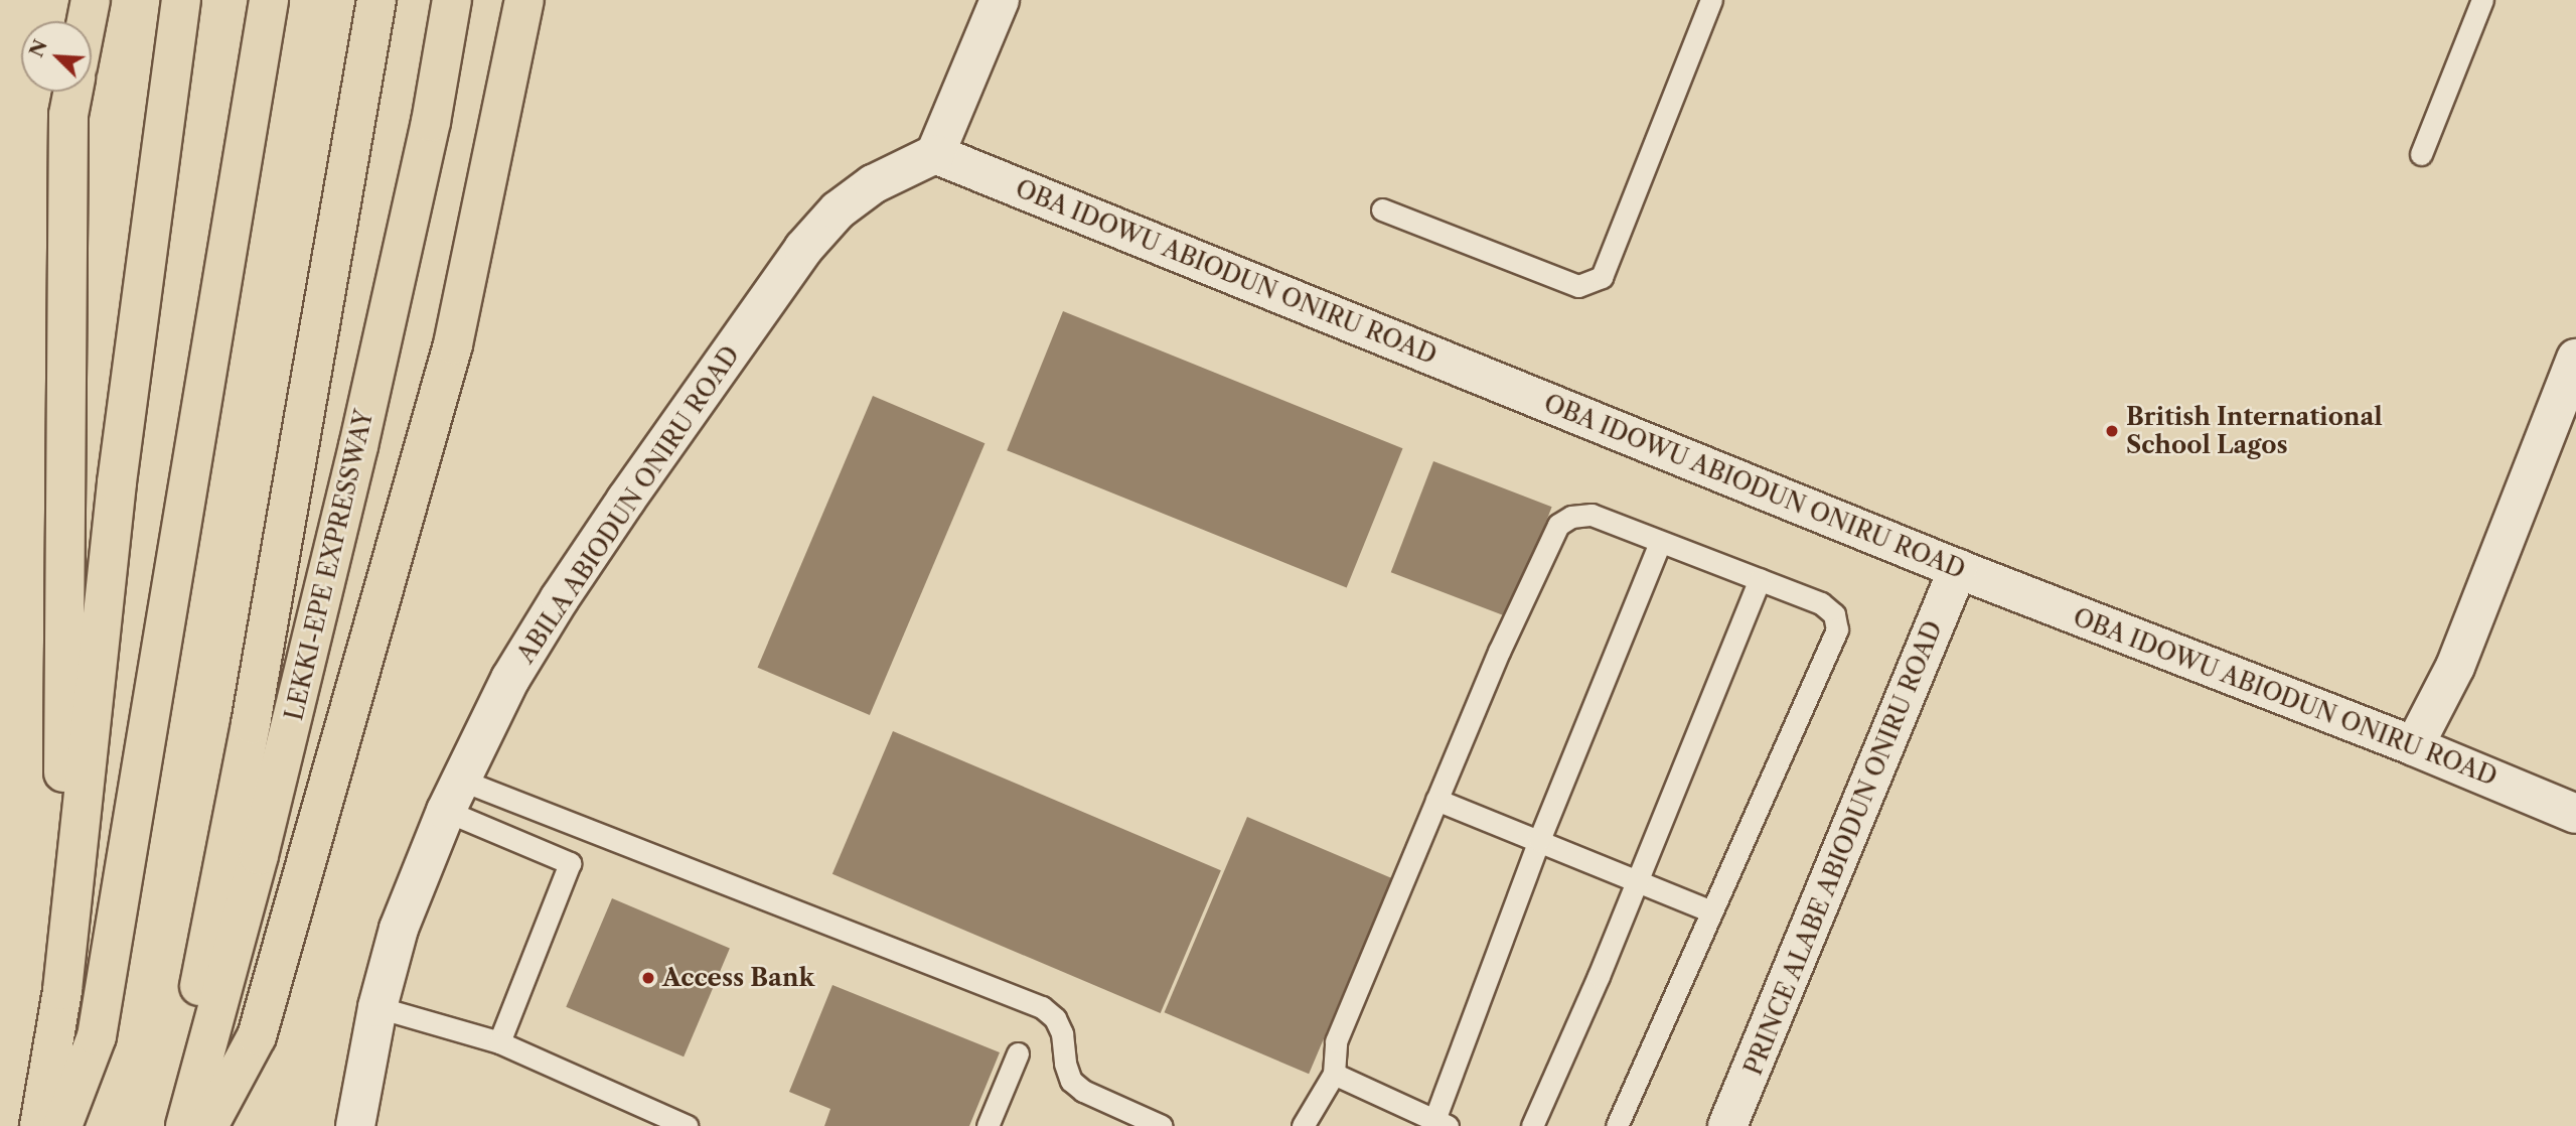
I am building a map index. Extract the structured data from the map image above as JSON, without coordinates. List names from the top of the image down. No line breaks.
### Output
{"streets":{"highway":["LEKKI-EPE EXPRESSWAY"],"street":["OBA IDOWU ABIODUN ONIRU ROAD","ABILA ABIODUN ONIRU ROAD","PRINCE ALABE ABIODUN ONIRU ROAD"]},"crossings":[["OBA IDOWU ABIODUN ONIRU ROAD","ABILA ABIODUN ONIRU ROAD"],["OBA IDOWU ABIODUN ONIRU ROAD","PRINCE ALABE ABIODUN ONIRU ROAD"]],"places":["British International School Lagos","Access Bank"],"north":"top left"}
